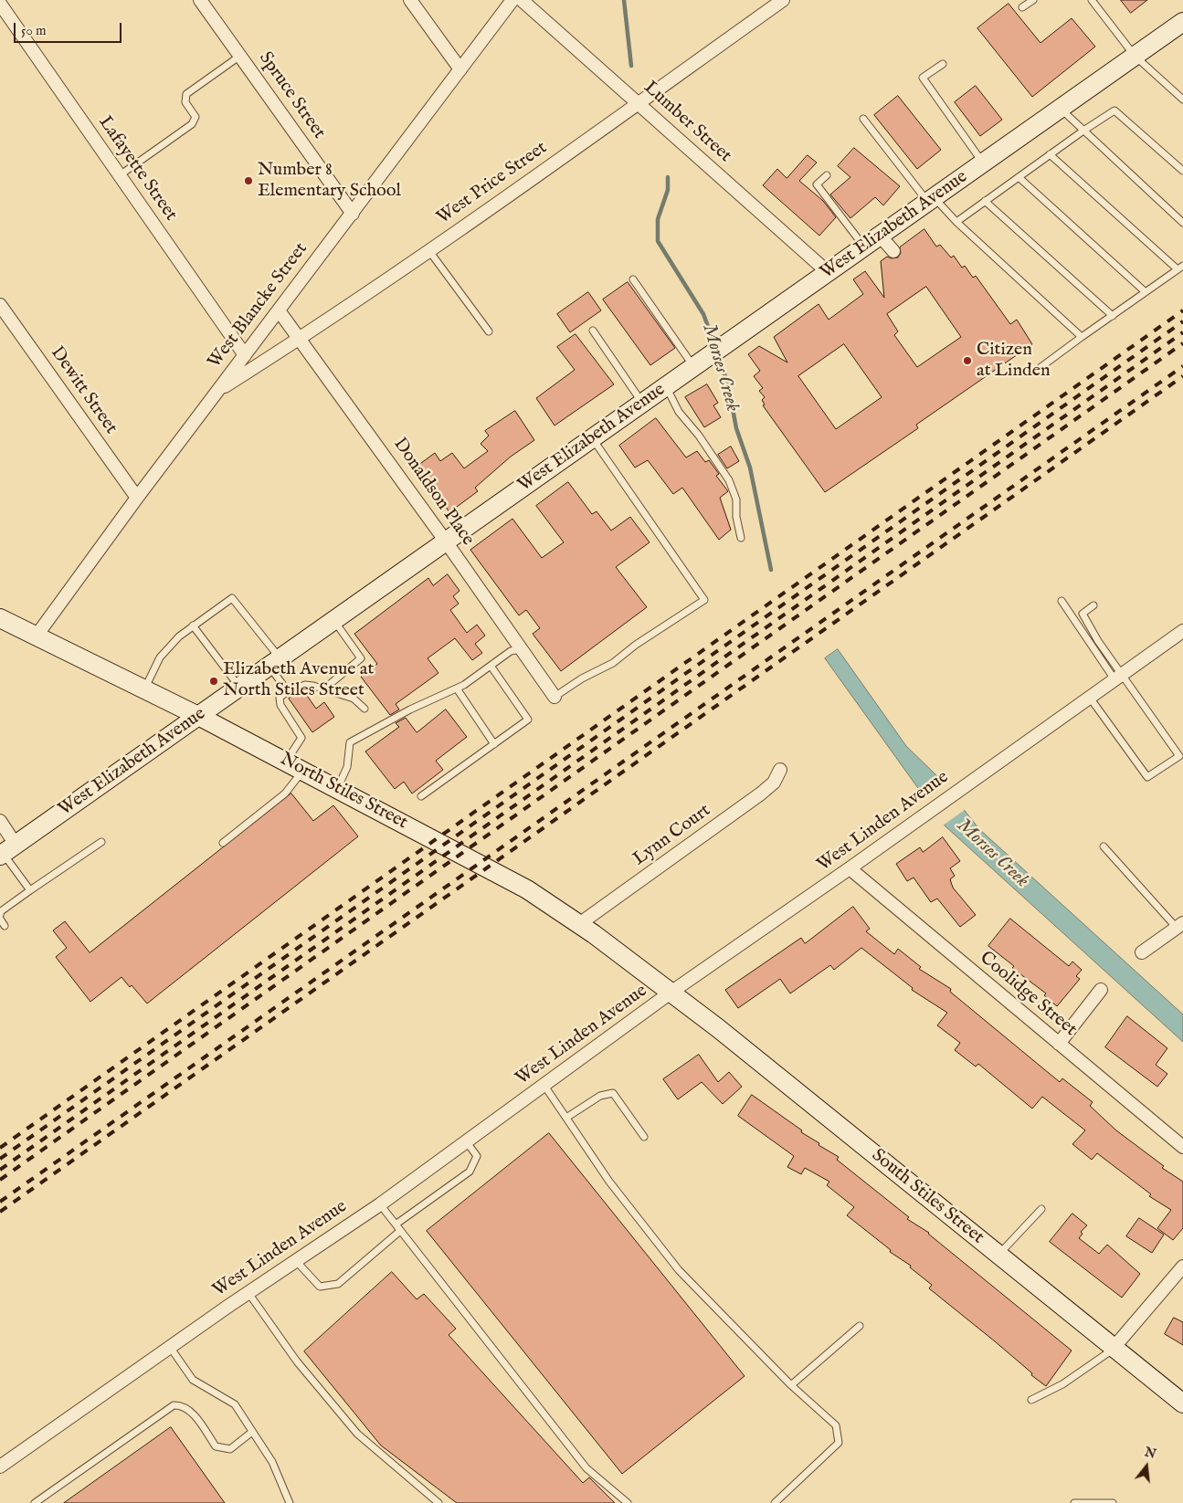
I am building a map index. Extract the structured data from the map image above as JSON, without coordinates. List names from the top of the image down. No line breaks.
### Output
{"streets":{"main road":["West Elizabeth Avenue","North Stiles Street","South Stiles Street"],"street":["Spruce Street","Lumber Street","Lafayette Street","West Price Street","West Blancke Street","Dewitt Street","Donaldson Place","West Linden Avenue","Lynn Court","Coolidge Street"]},"crossings":[["Spruce Street","West Blancke Street"],["Lumber Street","West Price Street"],["Lumber Street","West Elizabeth Avenue"],["Lafayette Street","West Blancke Street"],["West Price Street","West Blancke Street"],["West Price Street","Donaldson Place"],["West Elizabeth Avenue","Donaldson Place"],["West Elizabeth Avenue","North Stiles Street"],["West Blancke Street","Dewitt Street"],["West Blancke Street","Donaldson Place"],["West Blancke Street","North Stiles Street"],["North Stiles Street","West Linden Avenue"],["North Stiles Street","Lynn Court"],["North Stiles Street","South Stiles Street"],["West Linden Avenue","Coolidge Street"],["West Linden Avenue","South Stiles Street"]],"water":["Morses Creek"],"places":["Number 8 Elementary School","Citizen at Linden","Elizabeth Avenue at North Stiles Street"],"scale_bar":"50 m","north":"top"}
